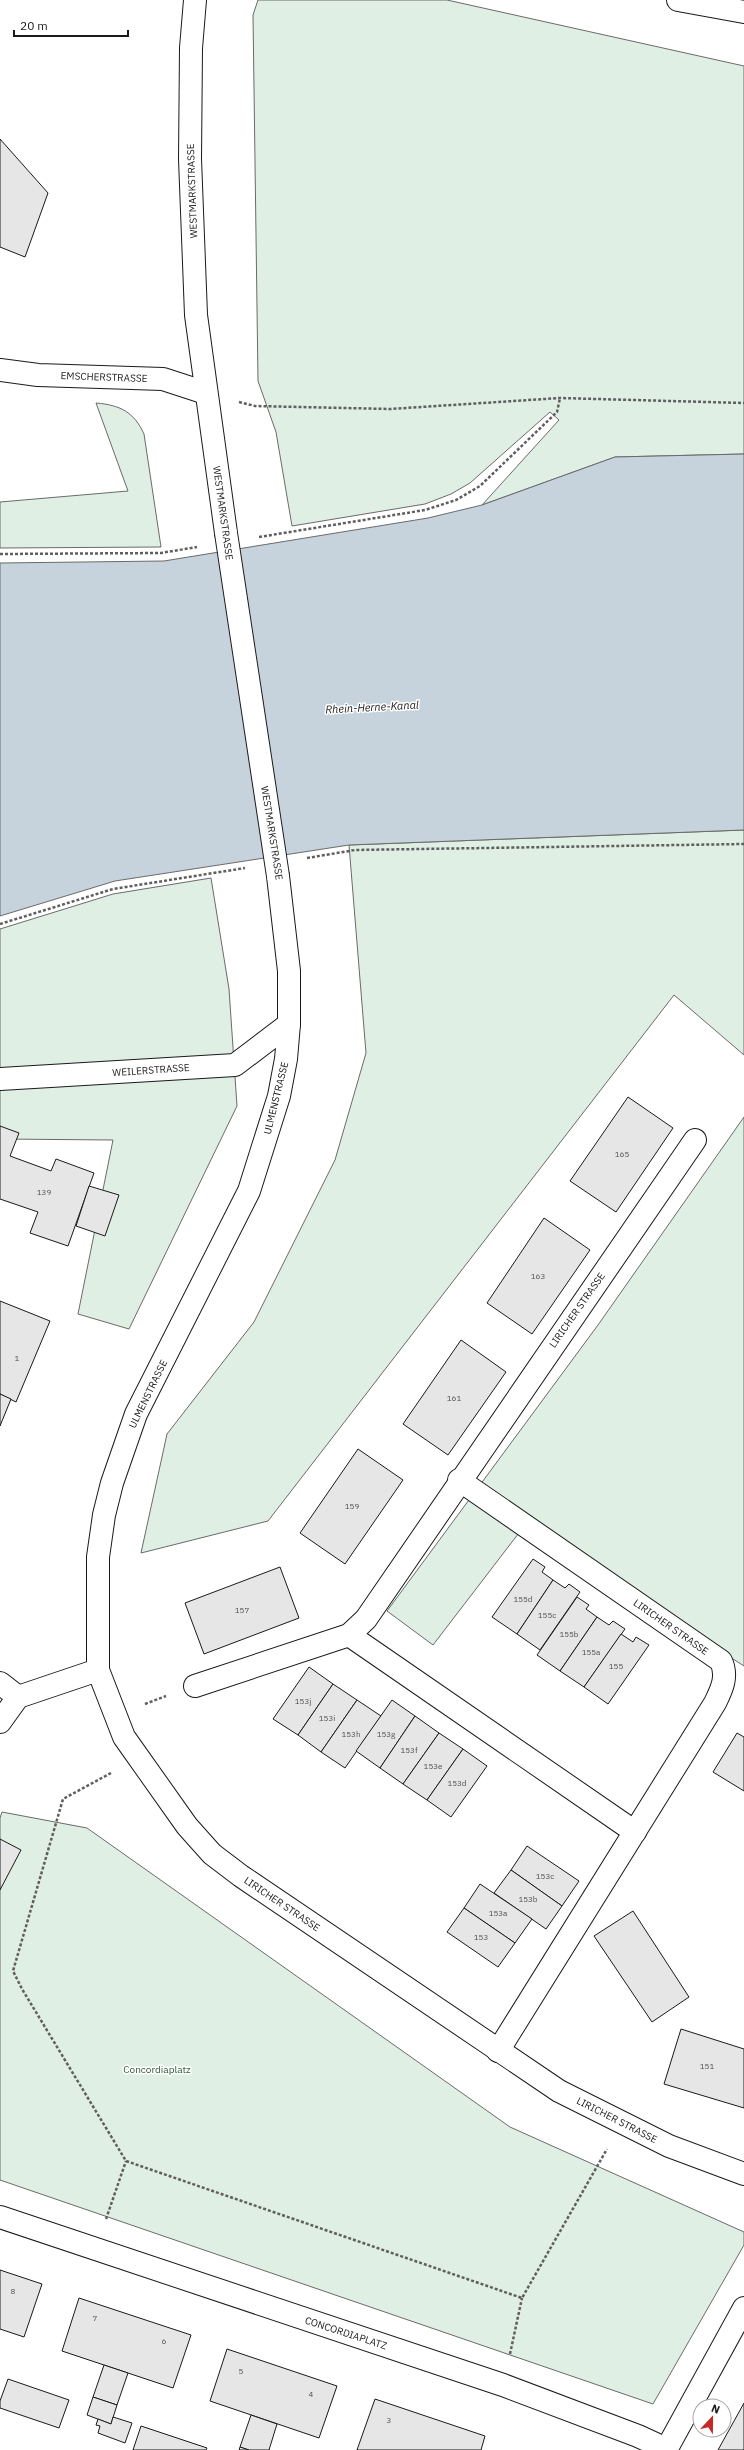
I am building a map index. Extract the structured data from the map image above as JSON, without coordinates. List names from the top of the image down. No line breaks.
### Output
{"streets":{"main road":["WESTMARKSTRASSE","EMSCHERSTRASSE","WEILERSTRASSE","ULMENSTRASSE","LIRICHER STRASSE","CONCORDIAPLATZ"]},"crossings":[["WESTMARKSTRASSE","EMSCHERSTRASSE"],["WESTMARKSTRASSE","WEILERSTRASSE"],["WESTMARKSTRASSE","ULMENSTRASSE"],["WEILERSTRASSE","ULMENSTRASSE"],["ULMENSTRASSE","LIRICHER STRASSE"]],"water":["Rhein-Herne-Kanal"],"parks":["Concordiaplatz"],"house_numbers":["165","139","163","1","161","159","155d","157","155c","155b","155a","155","153j","153i","153h","153g","153f","153e","153d","153c","153b","153a","153","151","8","7","6","5","4","3"],"scale_bar":"20 m","north":"top"}
